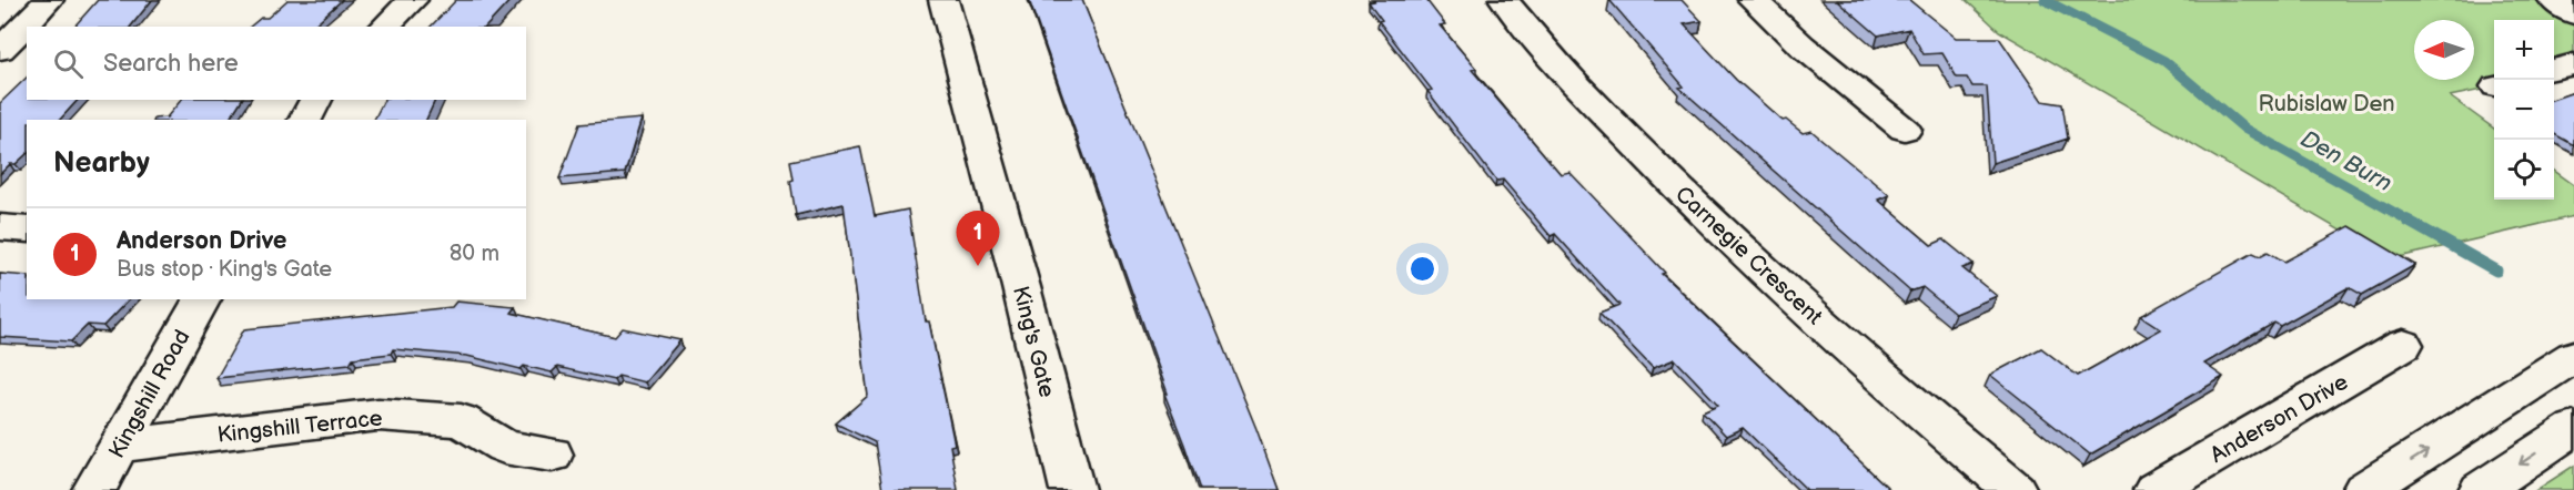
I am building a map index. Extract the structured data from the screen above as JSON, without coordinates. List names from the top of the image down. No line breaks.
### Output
{"streets":{"street":["Carnegie Crescent","King's Gate","Kingshill Road","Anderson Drive","Kingshill Terrace"]},"crossings":[["Kingshill Road","Kingshill Terrace"]],"water":["Den Burn"],"parks":["Rubislaw Den"],"north":"left","page":{"map_buttons":["+","−"],"search":"Search here","heading":"Nearby","list":[{"mark":"1","name":"Anderson Drive","note":"Bus stop · King's Gate","value":"80 m"}],"pins":"1"}}
